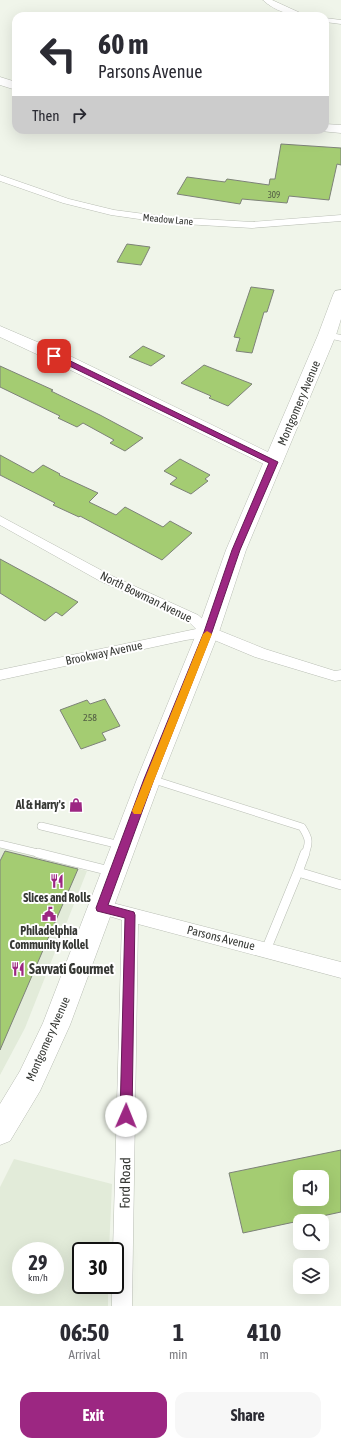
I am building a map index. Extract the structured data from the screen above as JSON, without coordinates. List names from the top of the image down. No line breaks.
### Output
{"streets":{"main road":["Montgomery Avenue"],"street":["Meadow Lane","North Bowman Avenue","Brookway Avenue","Parsons Avenue","Ford Road"]},"crossings":[["Montgomery Avenue","North Bowman Avenue"],["Montgomery Avenue","Brookway Avenue"],["Montgomery Avenue","Parsons Avenue"],["North Bowman Avenue","Brookway Avenue"],["Parsons Avenue","Ford Road"]],"places":{"shop":["Al & Harry's"],"restaurant":["Slices and Rolls","Savvati Gourmet"],"public building":["Philadelphia Community Kollel"]},"house_numbers":["309","258"],"page":{"turn":["60 m","Parsons Avenue"],"then":"Then","speed":"29 km/h","limit":"30","eta":["06:50","Arrival","1","min","410","m"],"buttons":["Exit","Share"]}}
